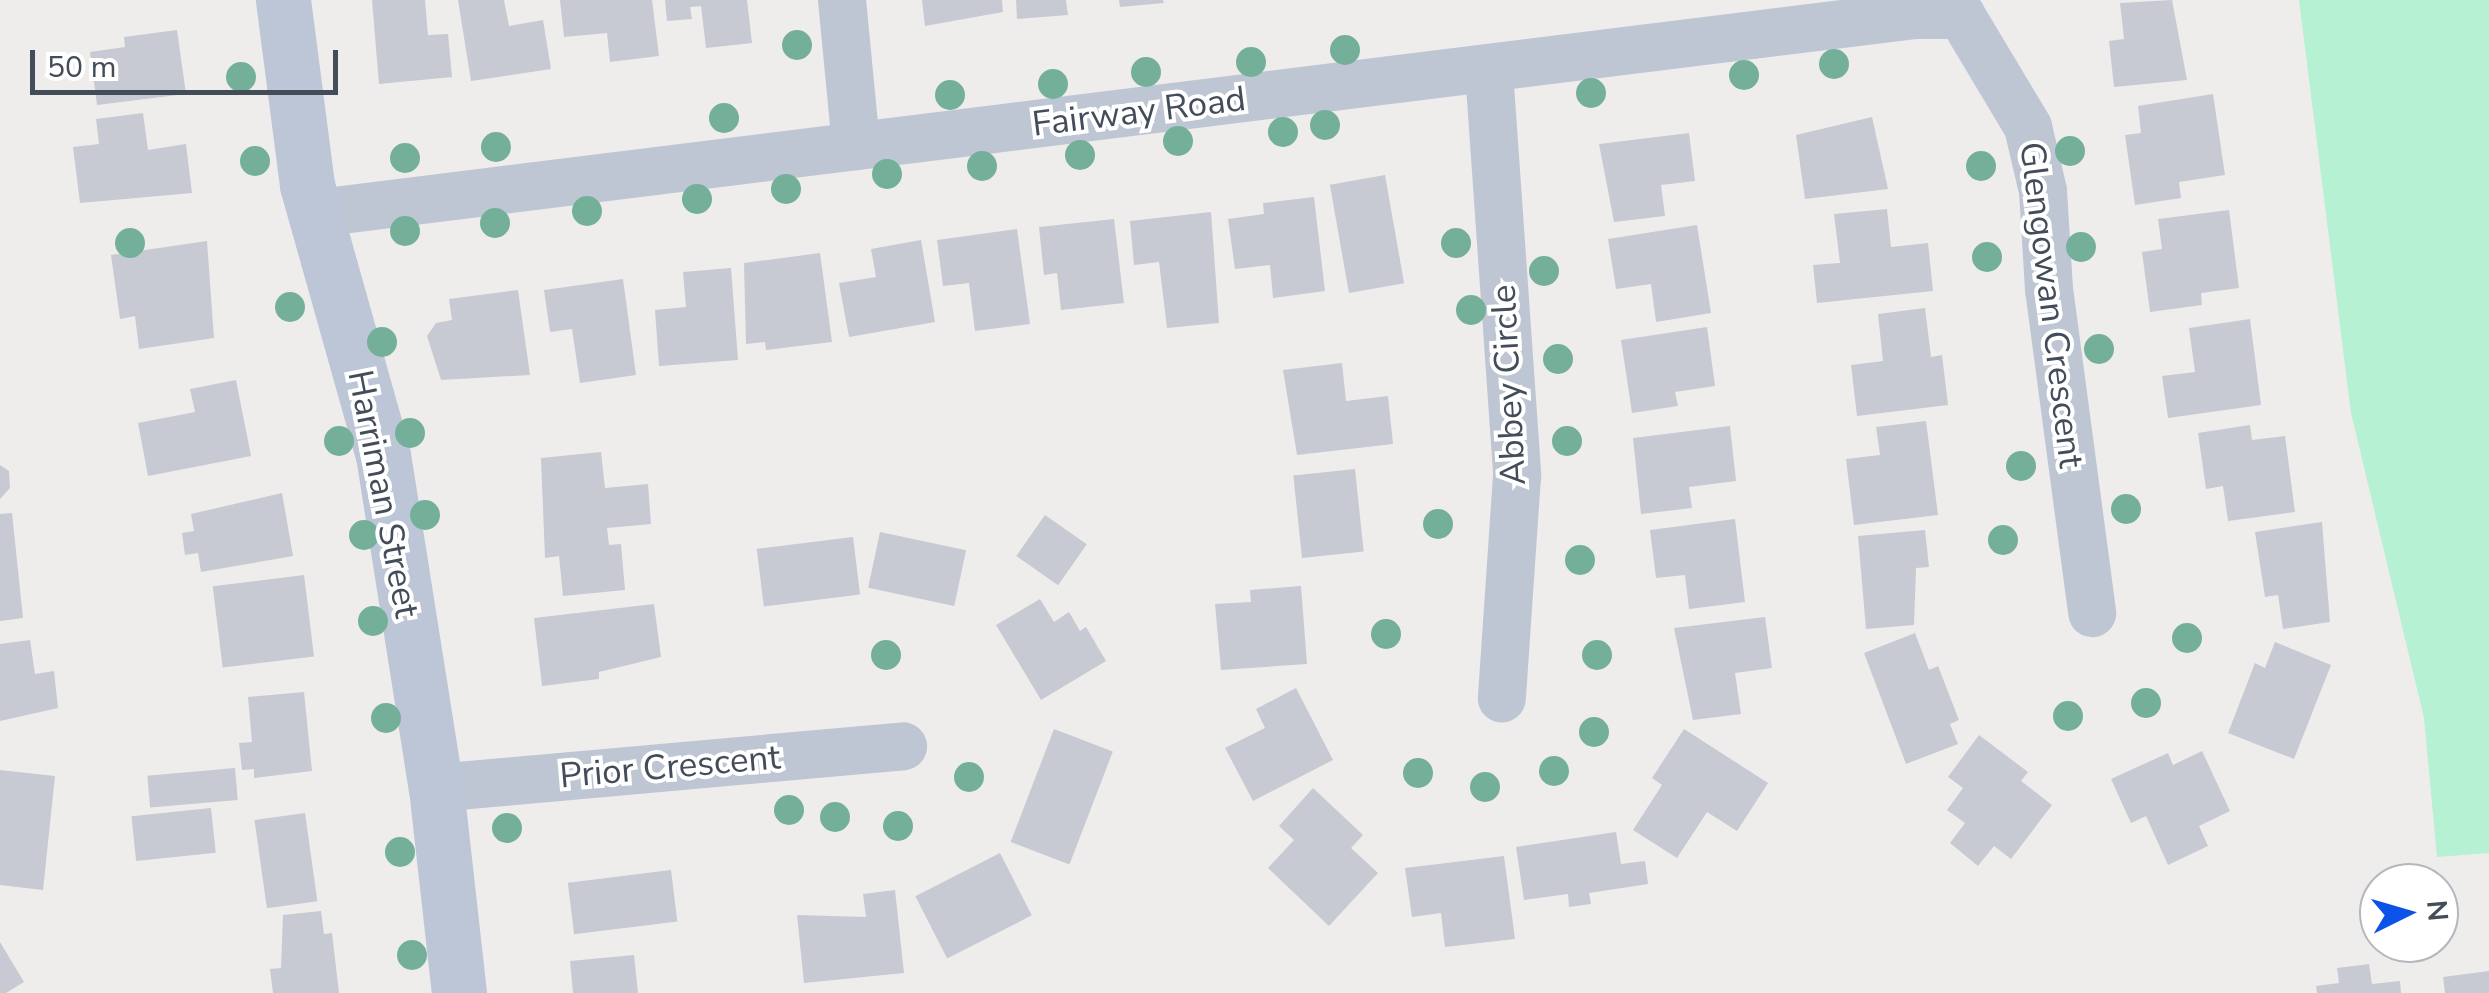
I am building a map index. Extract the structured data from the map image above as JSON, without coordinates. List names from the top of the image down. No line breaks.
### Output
{"streets":{"street":["Fairway Road","Glengowan Crescent","Abbey Circle","Harriman Street","Prior Crescent"]},"crossings":[["Fairway Road","Glengowan Crescent"],["Fairway Road","Abbey Circle"],["Fairway Road","Harriman Street"],["Harriman Street","Prior Crescent"]],"scale_bar":"50 m","north":"right"}
